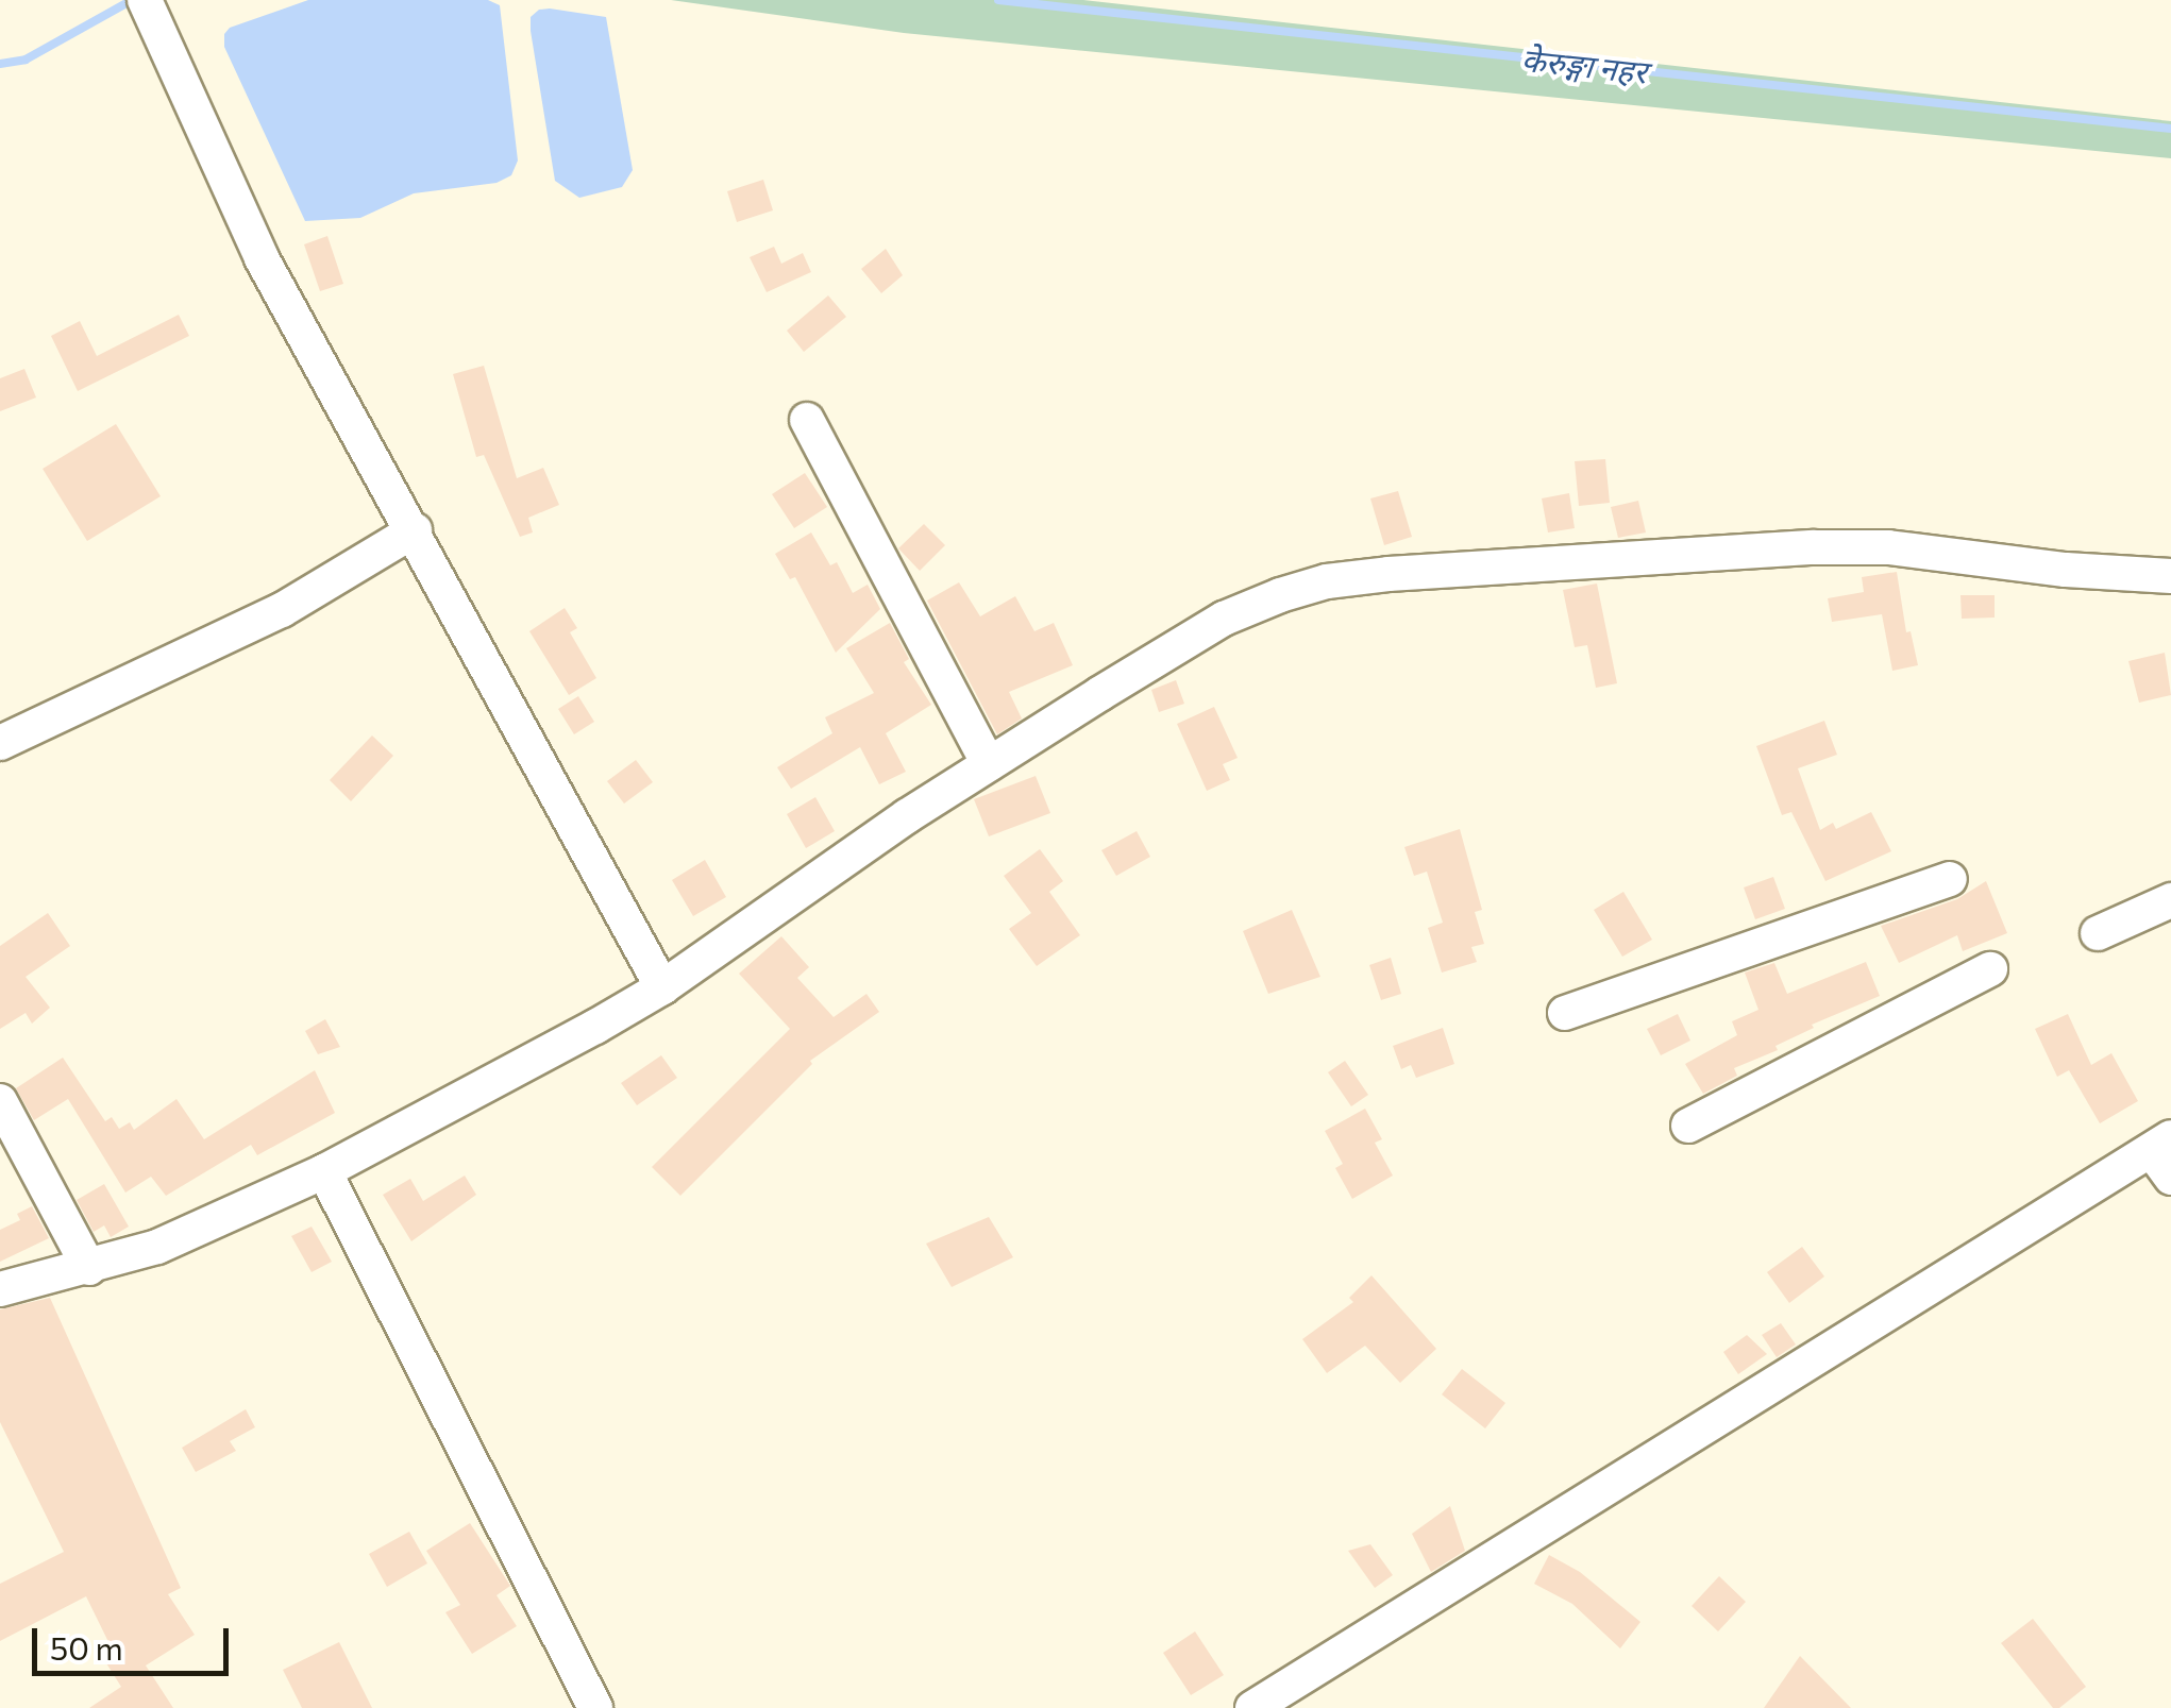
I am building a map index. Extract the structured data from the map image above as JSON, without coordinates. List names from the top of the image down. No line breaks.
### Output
{"water":["केेरुङ्गा नहर"],"scale_bar":"50 m"}
